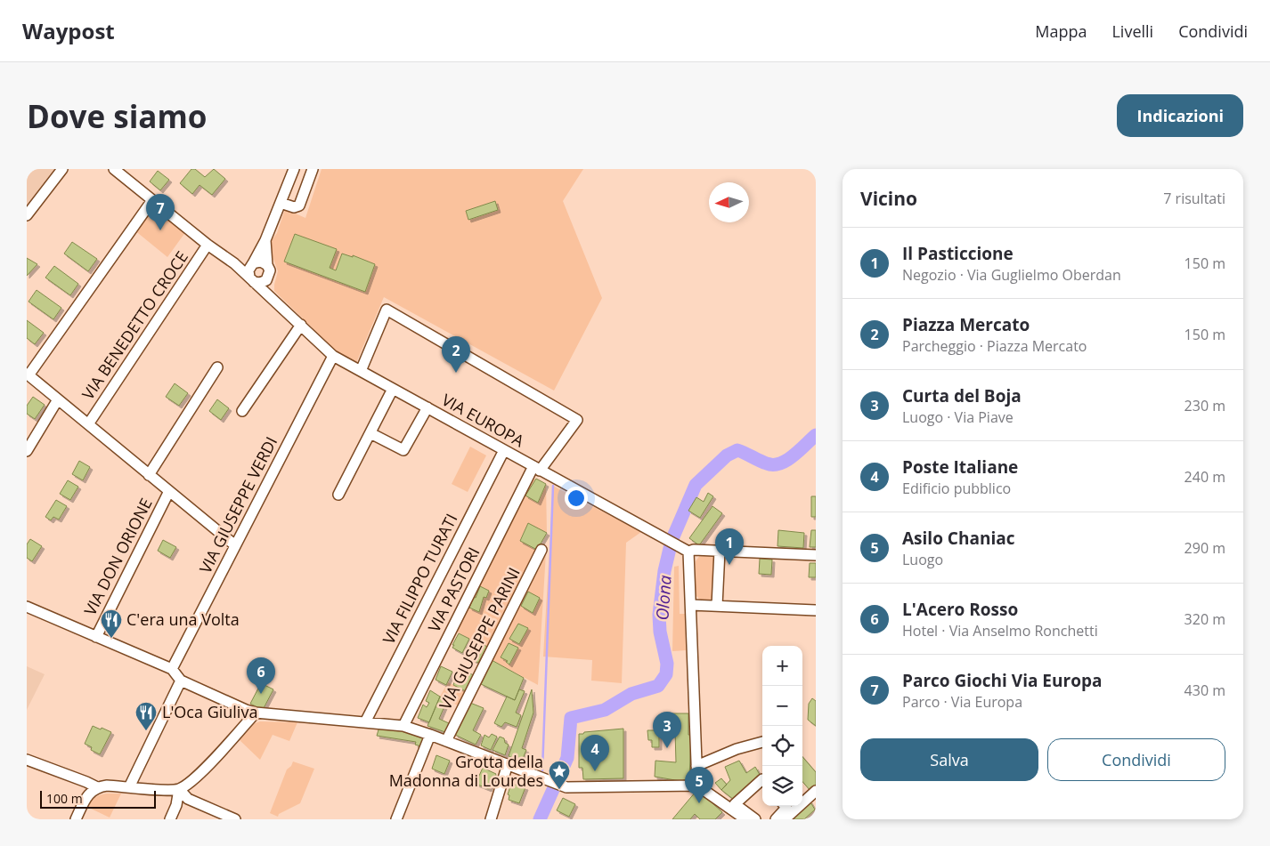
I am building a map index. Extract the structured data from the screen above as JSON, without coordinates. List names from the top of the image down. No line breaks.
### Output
{"streets":{"street":["VIA BENEDETTO CROCE","VIA EUROPA","VIA GIUSEPPE VERDI","VIA DON ORIONE","VIA FILIPPO TURATI","VIA PASTORI","VIA GIUSEPPE PARINI"]},"crossings":[["VIA BENEDETTO CROCE","VIA EUROPA"],["VIA EUROPA","VIA GIUSEPPE VERDI"],["VIA EUROPA","VIA FILIPPO TURATI"],["VIA EUROPA","VIA PASTORI"]],"water":["Olona"],"places":{"restaurant":["C'era una Volta","L'Oca Giuliva"],"place":["Grotta della Madonna di Lourdes"]},"scale_bar":"100 m","north":"left","page":{"header":"Waypost","nav":["Mappa","Livelli","Condividi"],"buttons":["Indicazioni",["Salva","Condividi"]],"title":"Dove siamo","heading":["Vicino","7 risultati"],"pins":["7","2","1","6","3","4","5"],"list":[{"mark":"1","name":"Il Pasticcione","note":"Negozio · Via Guglielmo Oberdan","value":"150 m"},{"mark":"2","name":"Piazza Mercato","note":"Parcheggio · Piazza Mercato","value":"150 m"},{"mark":"3","name":"Curta del Boja","note":"Luogo · Via Piave","value":"230 m"},{"mark":"4","name":"Poste Italiane","note":"Edificio pubblico","value":"240 m"},{"mark":"5","name":"Asilo Chaniac","note":"Luogo","value":"290 m"},{"mark":"6","name":"L'Acero Rosso","note":"Hotel · Via Anselmo Ronchetti","value":"320 m"},{"mark":"7","name":"Parco Giochi Via Europa","note":"Parco · Via Europa","value":"430 m"}],"map_buttons":["+","−"],"scale":"100 m"}}
